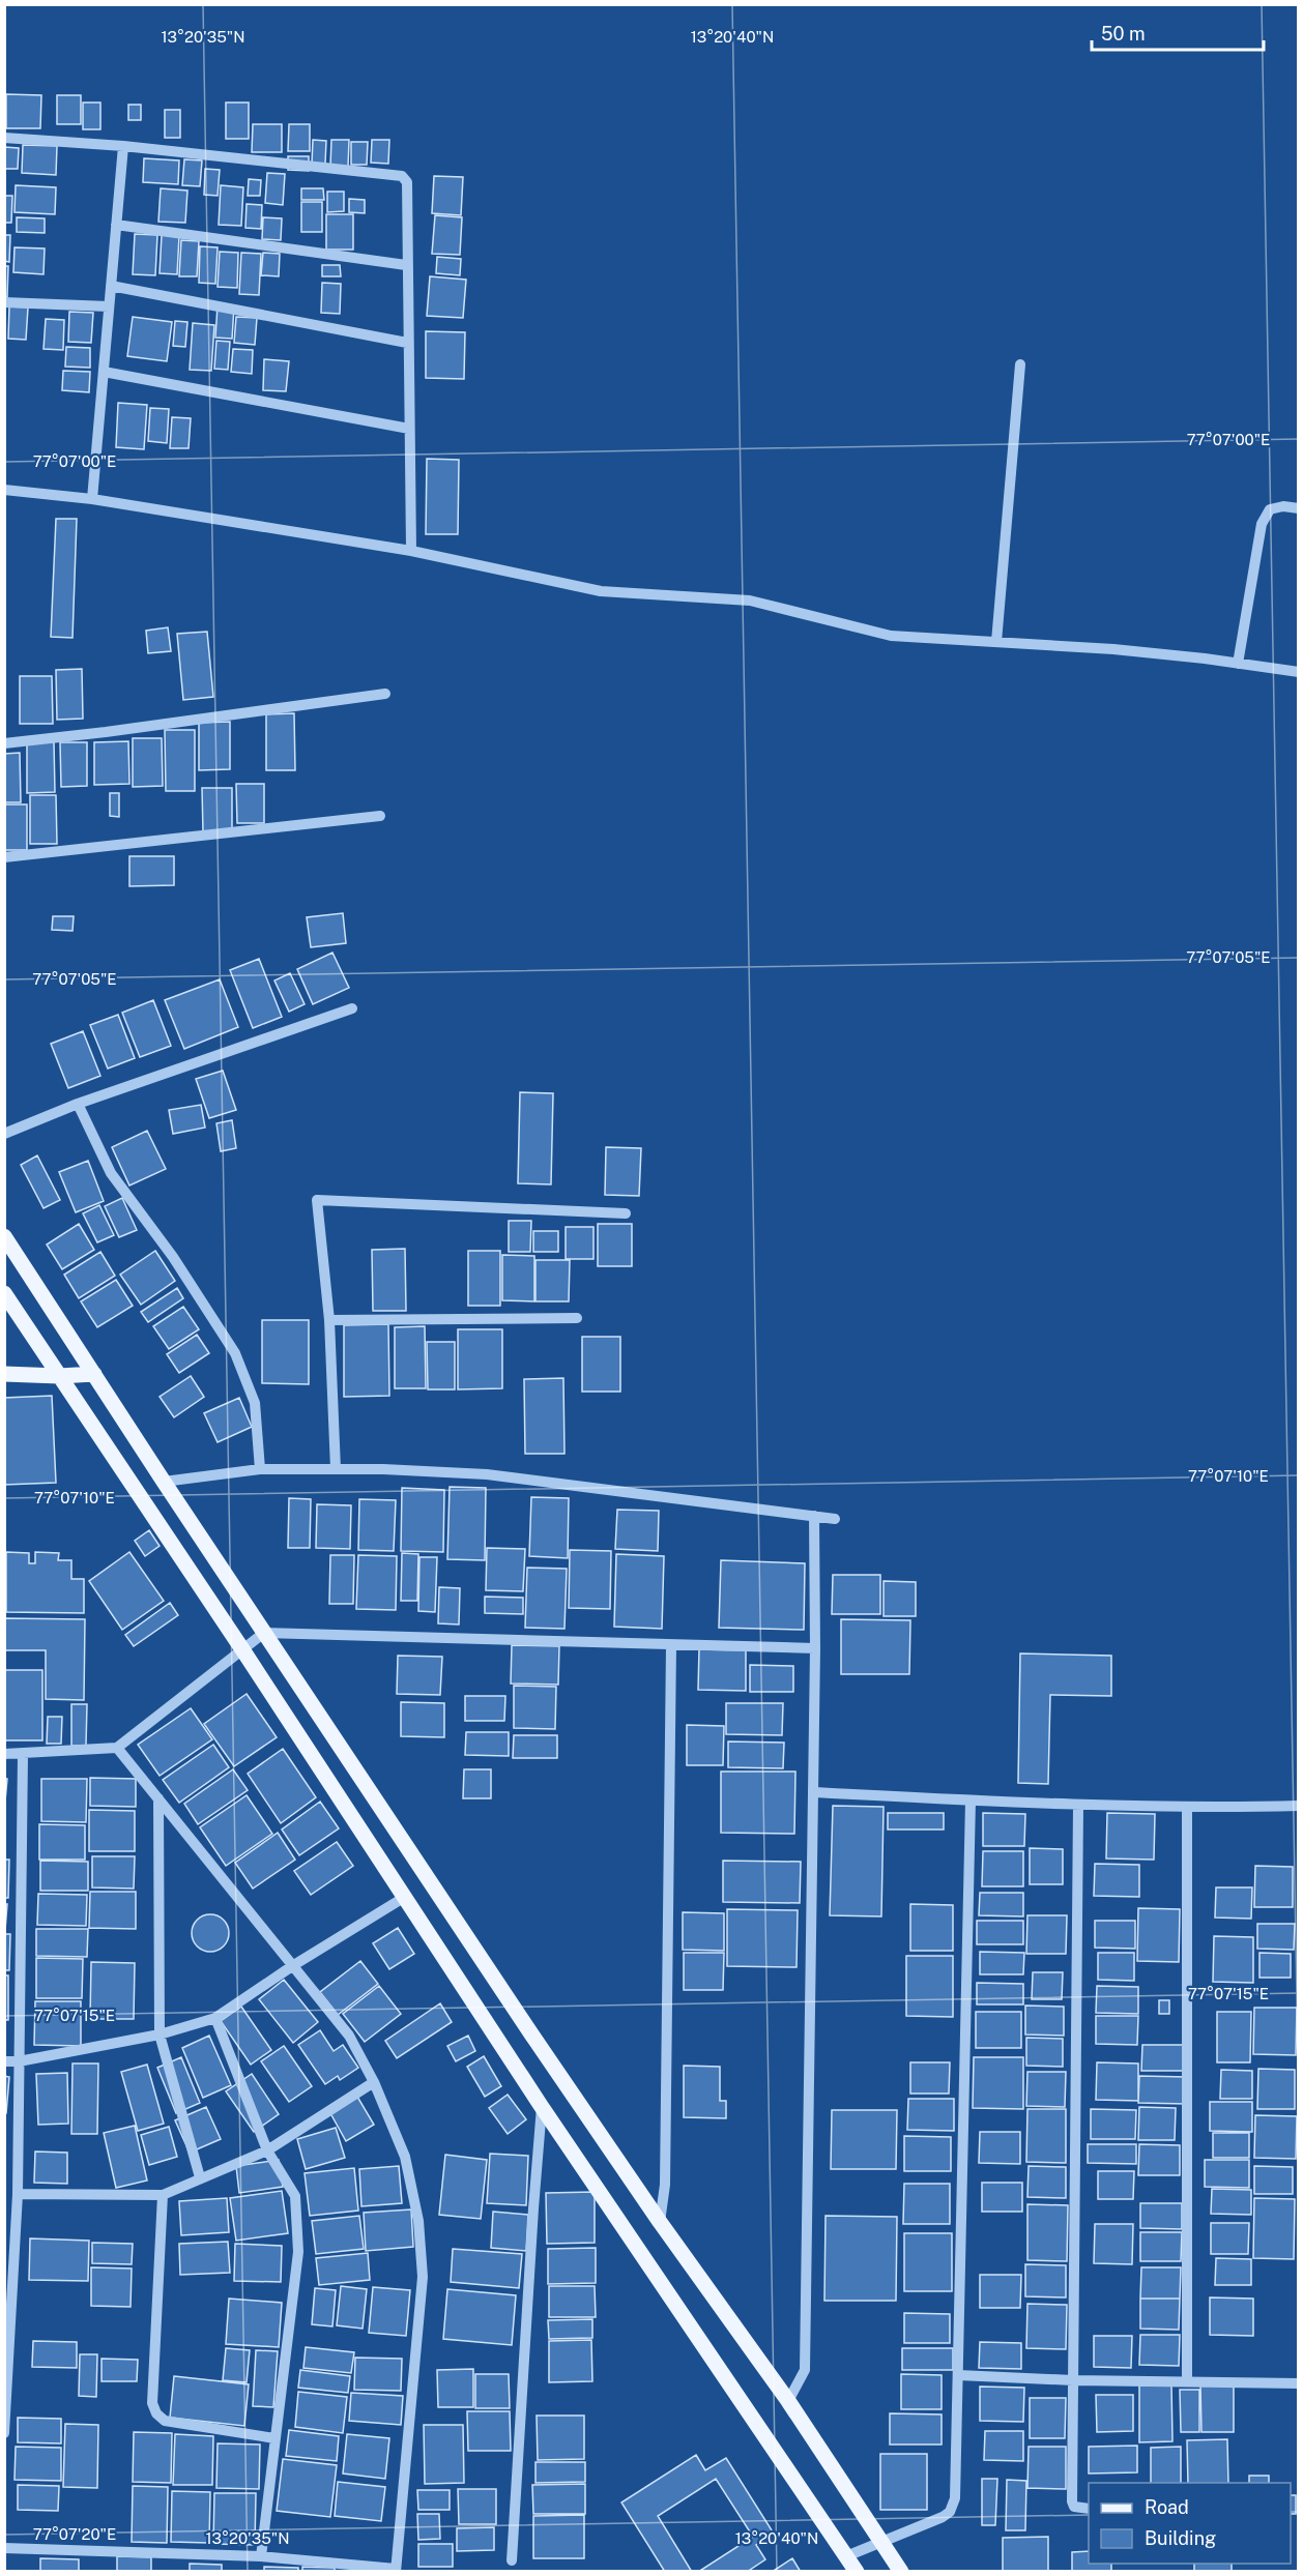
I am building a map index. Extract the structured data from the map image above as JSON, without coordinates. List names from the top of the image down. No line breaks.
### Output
{"legend":["Road","Building"],"scale_bar":"50 m","coordinates":["13°20'35\"N","13°20'40\"N","77°07'00\"E","77°07'05\"E","77°07'10\"E","77°07'15\"E","77°07'20\"E"]}
